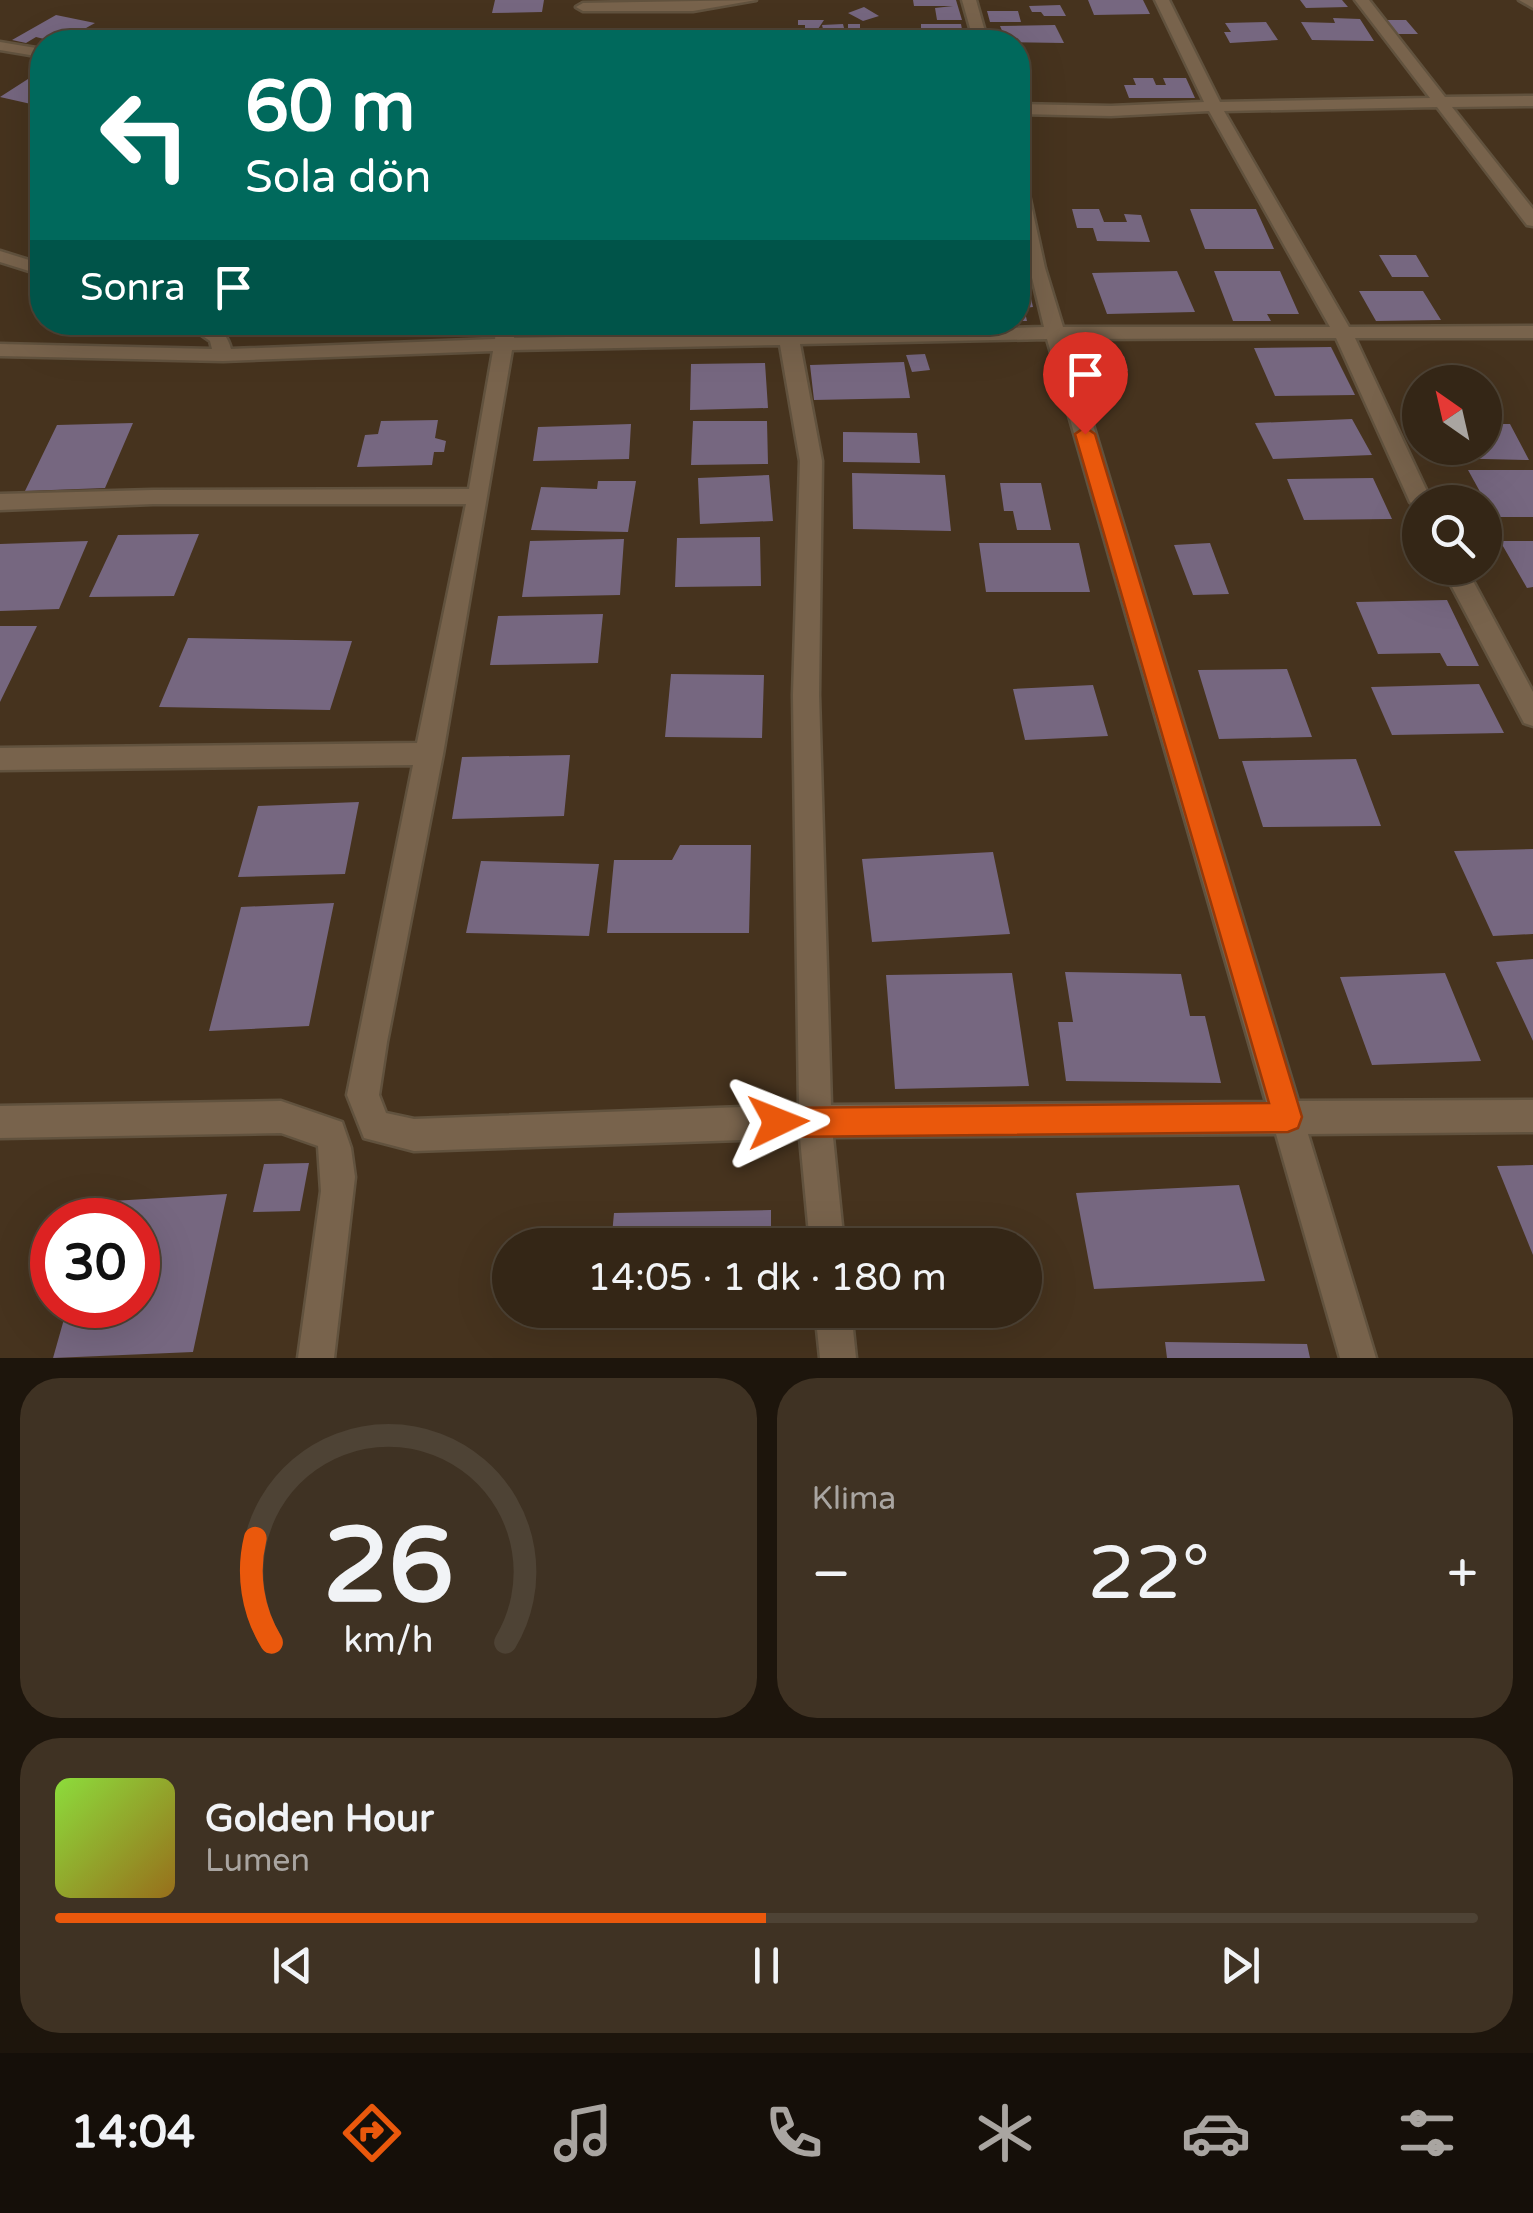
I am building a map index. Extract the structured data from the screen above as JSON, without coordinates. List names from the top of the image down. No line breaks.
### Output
{"north":"top left","page":{"turn":["60 m","Sola dön"],"then":"Sonra","limit":"30","trip":"14:05 · 1 dk · 180 m","tile":"Klima","heat":["−","22°","+"],"song":["Golden Hour","Lumen"],"tabs":"14:04","gauge":["26","km/h"]}}
